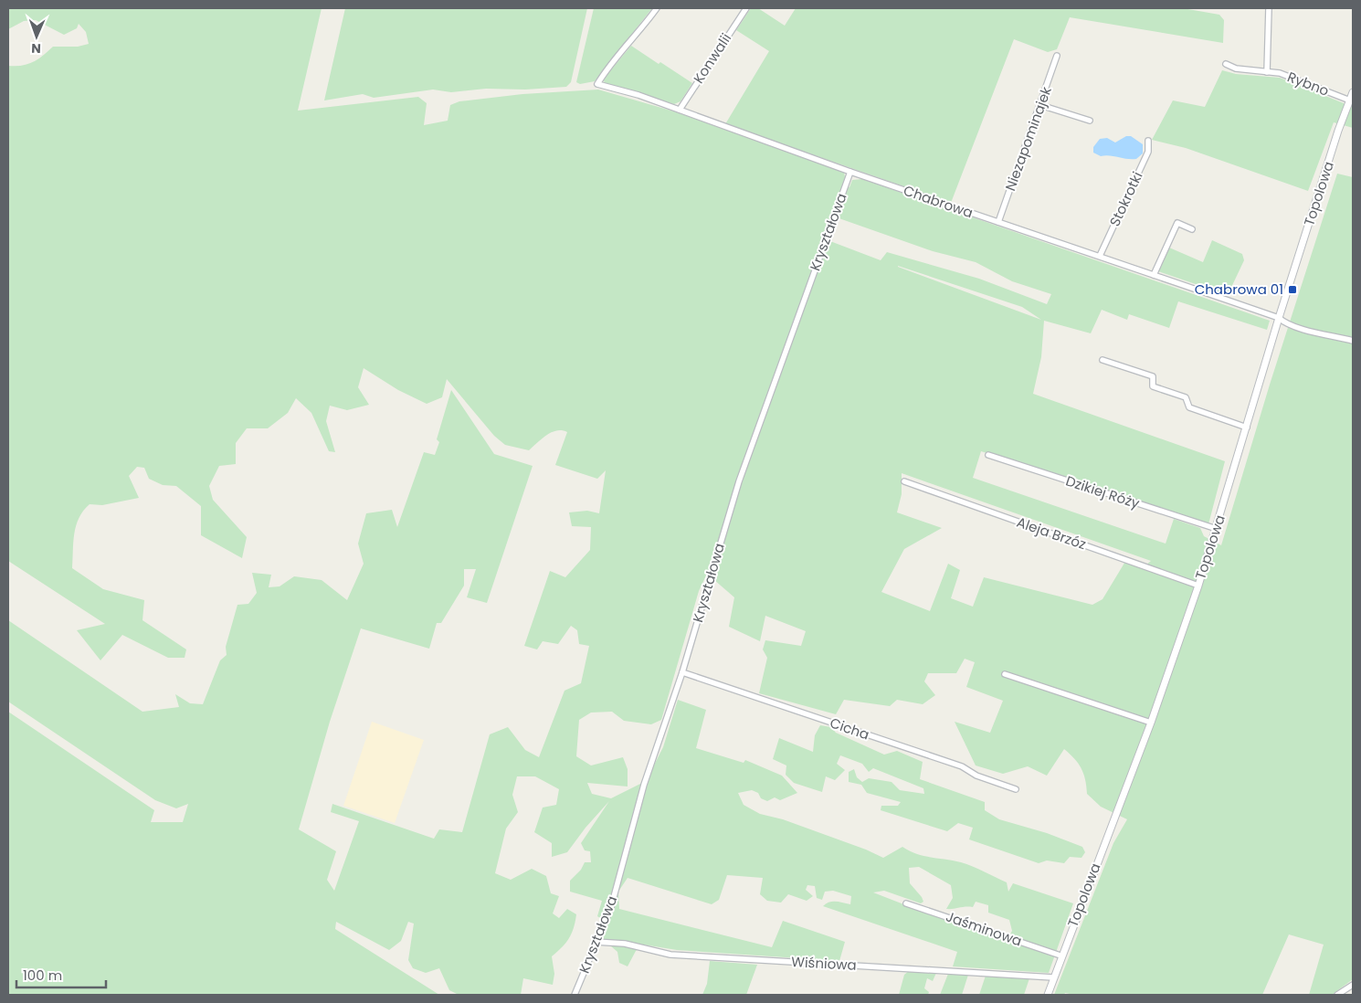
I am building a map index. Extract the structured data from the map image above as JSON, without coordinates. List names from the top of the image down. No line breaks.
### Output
{"streets":{"street":["Konwalii","Rybno","Niezapominajek","Topolowa","Stokrotki","Chabrowa","Kryształowa","Dzikiej Róży","Aleja Brzóz","Cicha","Jaśminowa","Wiśniowa"]},"crossings":[["Konwalii","Chabrowa"],["Rybno","Topolowa"],["Niezapominajek","Chabrowa"],["Topolowa","Chabrowa"],["Topolowa","Dzikiej Róży"],["Topolowa","Aleja Brzóz"],["Topolowa","Jaśminowa"],["Topolowa","Wiśniowa"],["Stokrotki","Chabrowa"],["Chabrowa","Kryształowa"],["Kryształowa","Cicha"],["Kryształowa","Wiśniowa"]],"places":{"transit":["Chabrowa 01"]},"scale_bar":"100 m","north":"bottom"}
